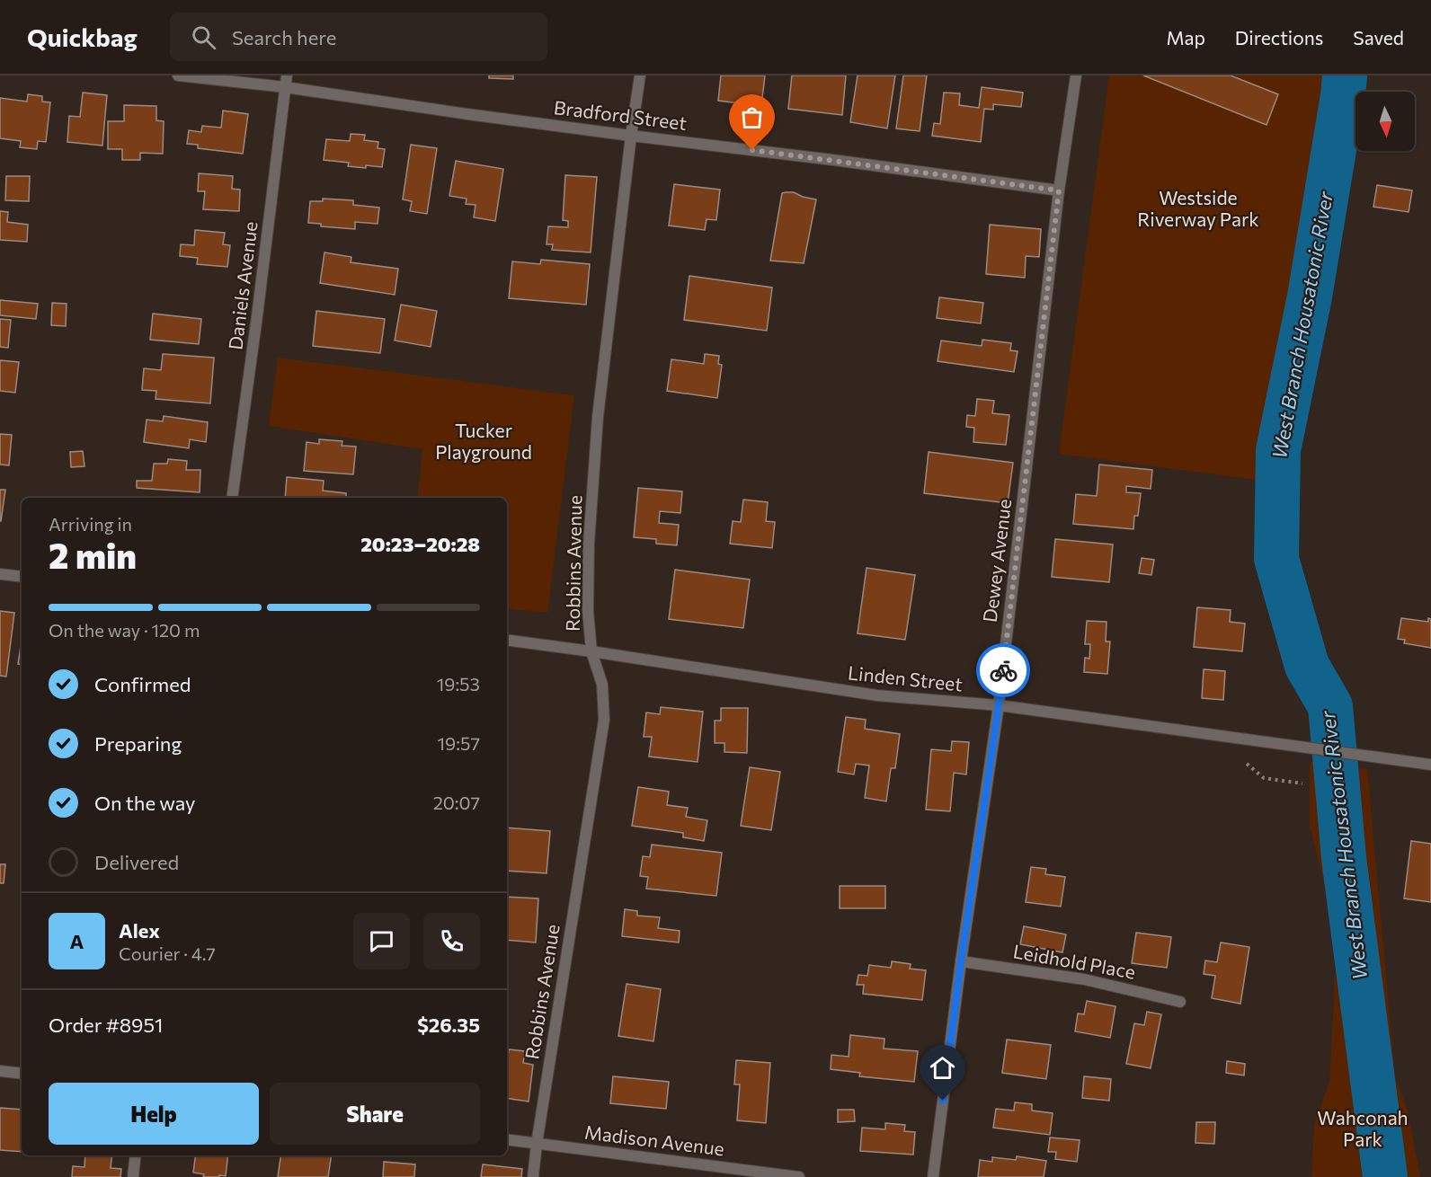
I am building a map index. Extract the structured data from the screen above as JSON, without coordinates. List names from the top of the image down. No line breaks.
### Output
{"streets":{"street":["Bradford Street","Daniels Avenue","Dewey Avenue","Robbins Avenue","Linden Street","Leidhold Place","Madison Avenue"]},"crossings":[["Bradford Street","Daniels Avenue"],["Bradford Street","Dewey Avenue"],["Bradford Street","Robbins Avenue"],["Dewey Avenue","Linden Street"],["Dewey Avenue","Leidhold Place"],["Robbins Avenue","Linden Street"],["Robbins Avenue","Madison Avenue"]],"water":["West Branch Housatonic River"],"parks":["Westside Riverway Park","Tucker Playground","Wahconah Park"],"north":"bottom","page":{"header":"Quickbag","search":"Search here","nav":["Map","Directions","Saved"],"heading":["2 min","Arriving in","20:23–20:28"],"panel":["Alex","Courier · 4.7","Order #8951","$26.35"],"bar":"On the way · 120 m","list":[["Confirmed","19:53"],["Preparing","19:57"],["On the way","20:07"],"Delivered"],"round":"A","buttons":["Help","Share"]}}
